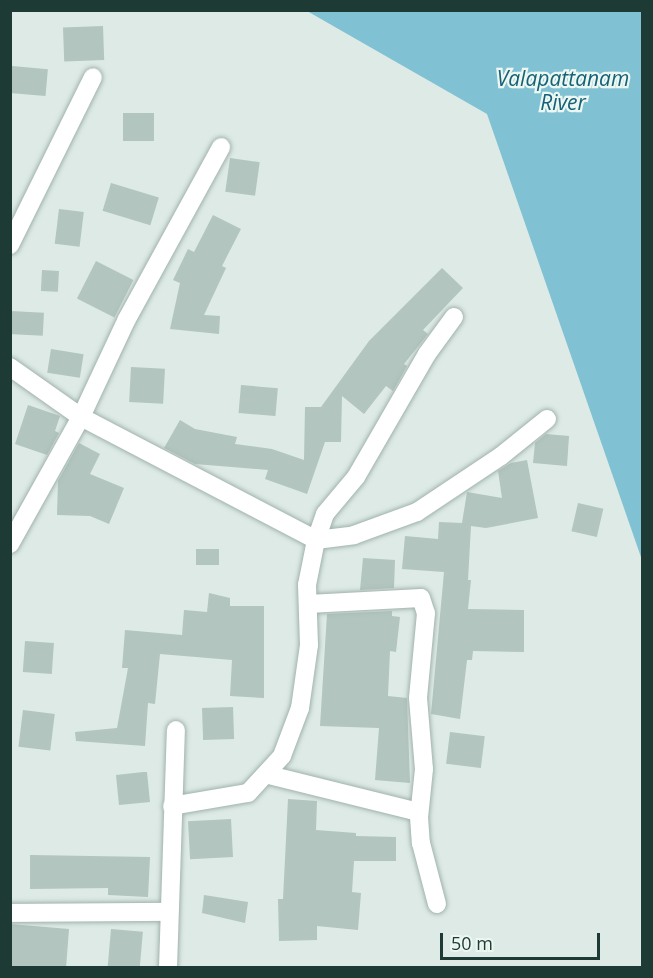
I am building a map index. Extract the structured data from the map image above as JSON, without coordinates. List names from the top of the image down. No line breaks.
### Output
{"water":["Valapattanam River"],"scale_bar":"50 m"}
